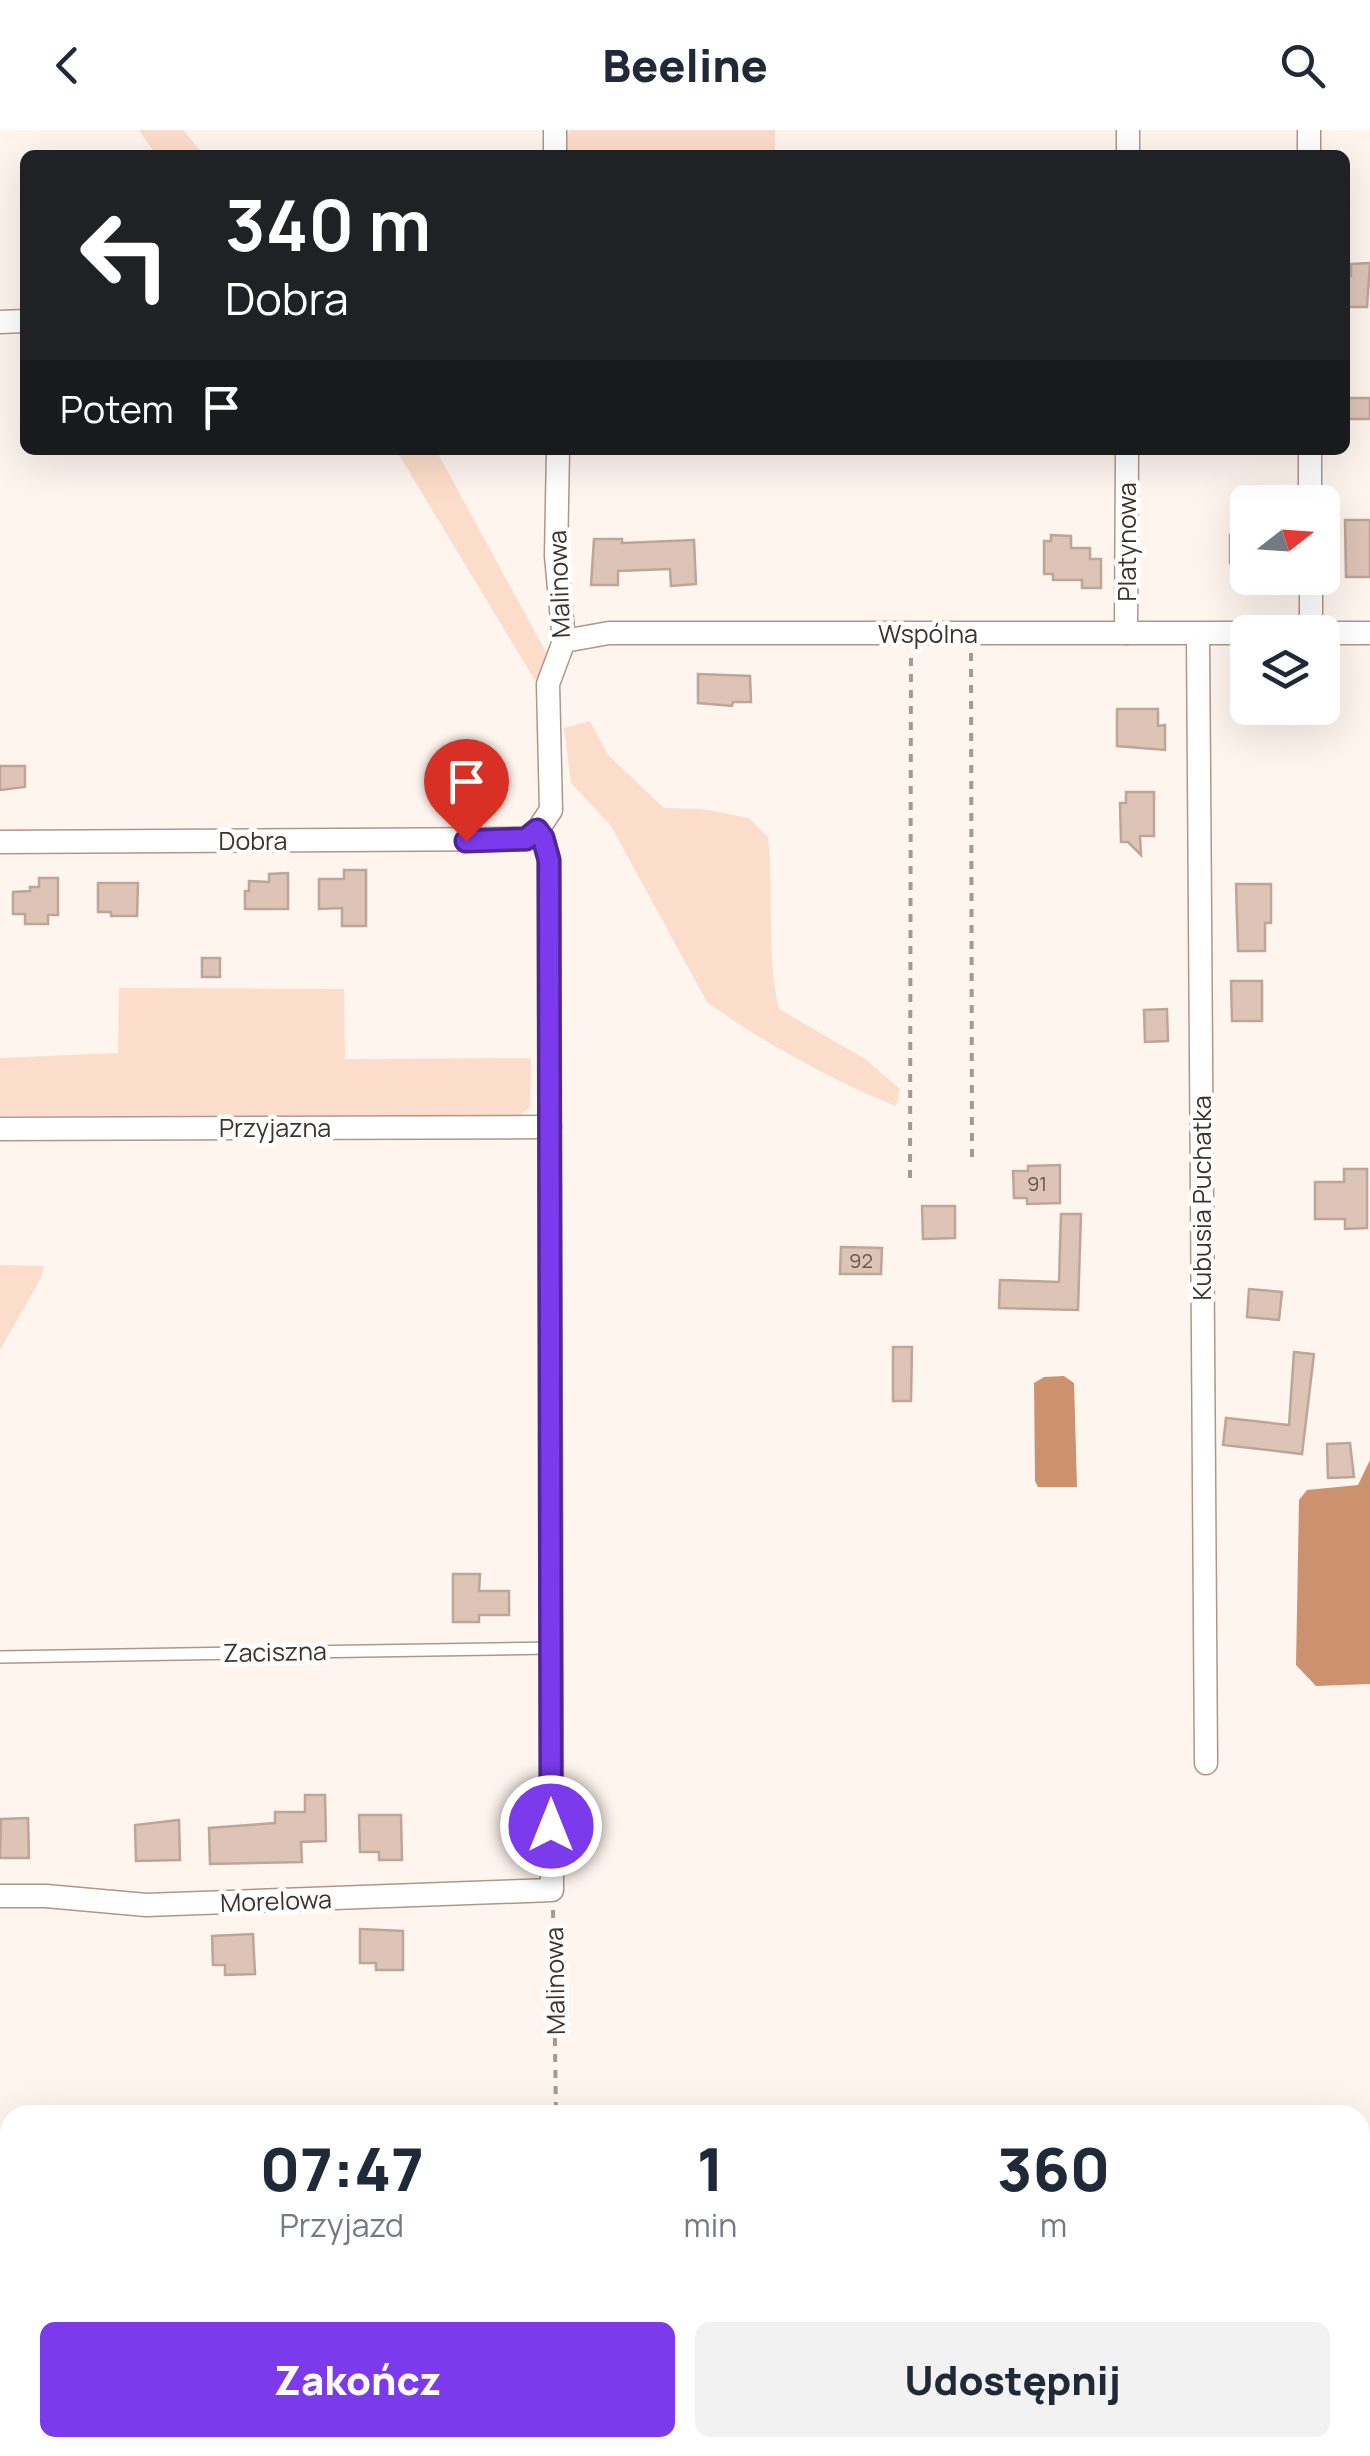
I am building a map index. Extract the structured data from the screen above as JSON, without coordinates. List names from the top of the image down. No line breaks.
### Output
{"streets":{"street":["Platynowa","Malinowa","Wspólna","Dobra","Przyjazna","Kubusia Puchatka","Morelowa"],"lane":["Zaciszna"]},"crossings":[["Platynowa","Wspólna"],["Malinowa","Wspólna"],["Malinowa","Dobra"],["Malinowa","Przyjazna"],["Malinowa","Zaciszna"],["Malinowa","Morelowa"],["Wspólna","Kubusia Puchatka"]],"house_numbers":["91","92"],"north":"right","page":{"header":"Beeline","turn":["340 m","Dobra"],"then":"Potem","eta":["07:47","Przyjazd","1","min","360","m"],"buttons":["Zakończ","Udostępnij"]}}
